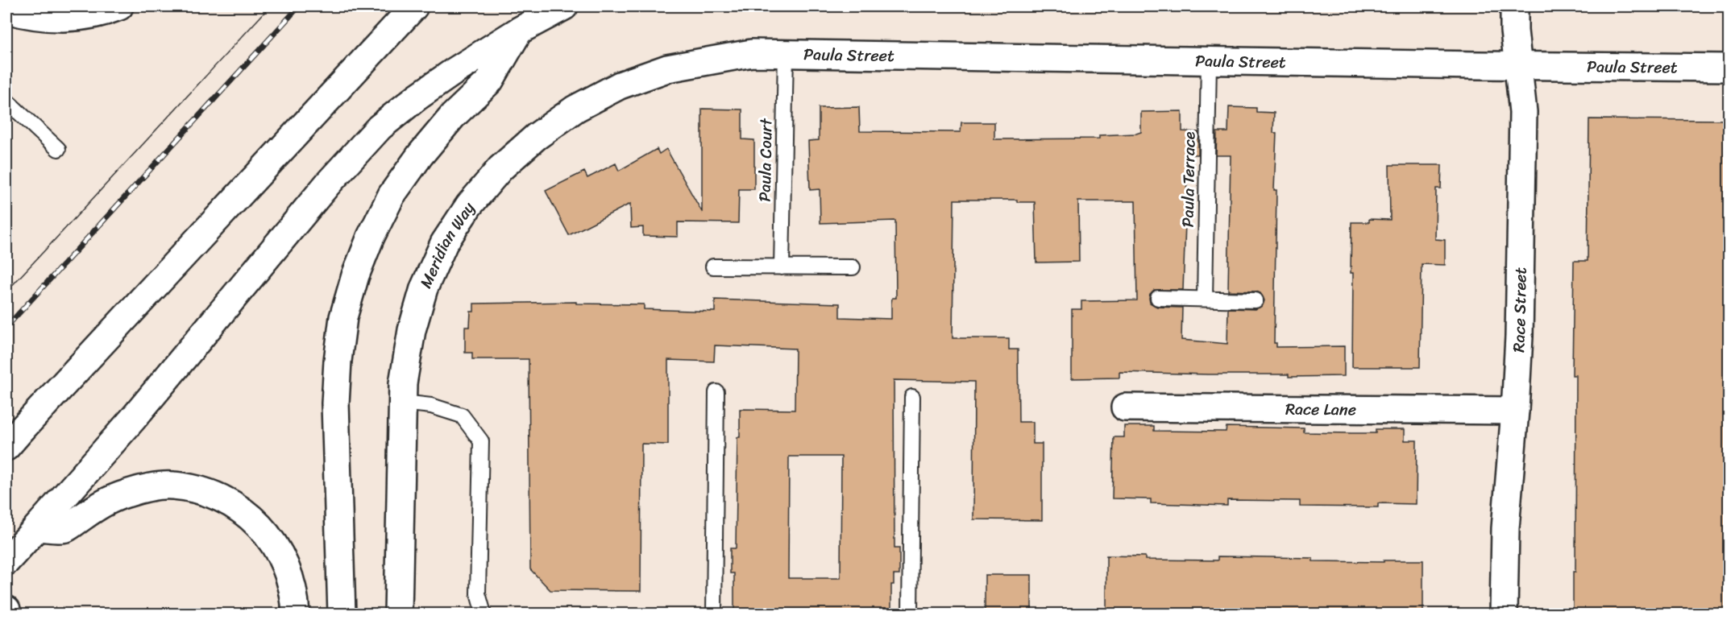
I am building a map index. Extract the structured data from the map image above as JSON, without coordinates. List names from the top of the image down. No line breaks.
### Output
{"streets":{"main road":["Paula Street","Meridian Way","Race Street","Race Lane"],"lane":["Paula Court","Paula Terrace"]},"crossings":[["Paula Street","Paula Court"],["Paula Street","Paula Terrace"],["Paula Street","Meridian Way"],["Paula Street","Race Street"],["Race Street","Race Lane"]]}
